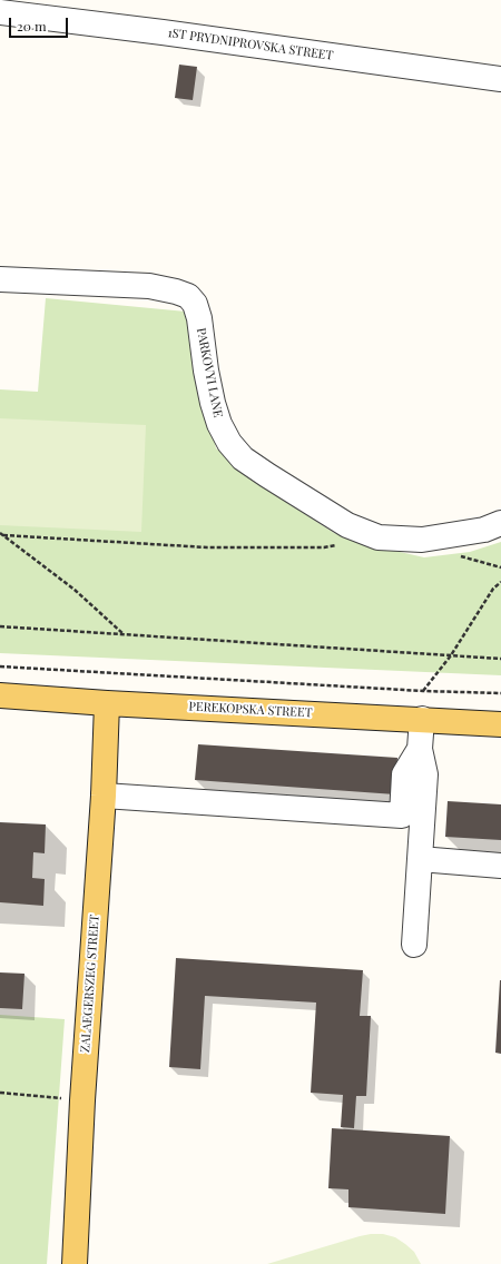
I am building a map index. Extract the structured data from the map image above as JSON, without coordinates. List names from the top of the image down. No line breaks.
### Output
{"streets":{"main road":["PEREKOPSKA STREET","ZALAEGERSZEG STREET"],"street":["1ST PRYDNIPROVSKA STREET","PARKOVYI LANE"]},"crossings":[["PEREKOPSKA STREET","ZALAEGERSZEG STREET"]],"scale_bar":"20 m"}
